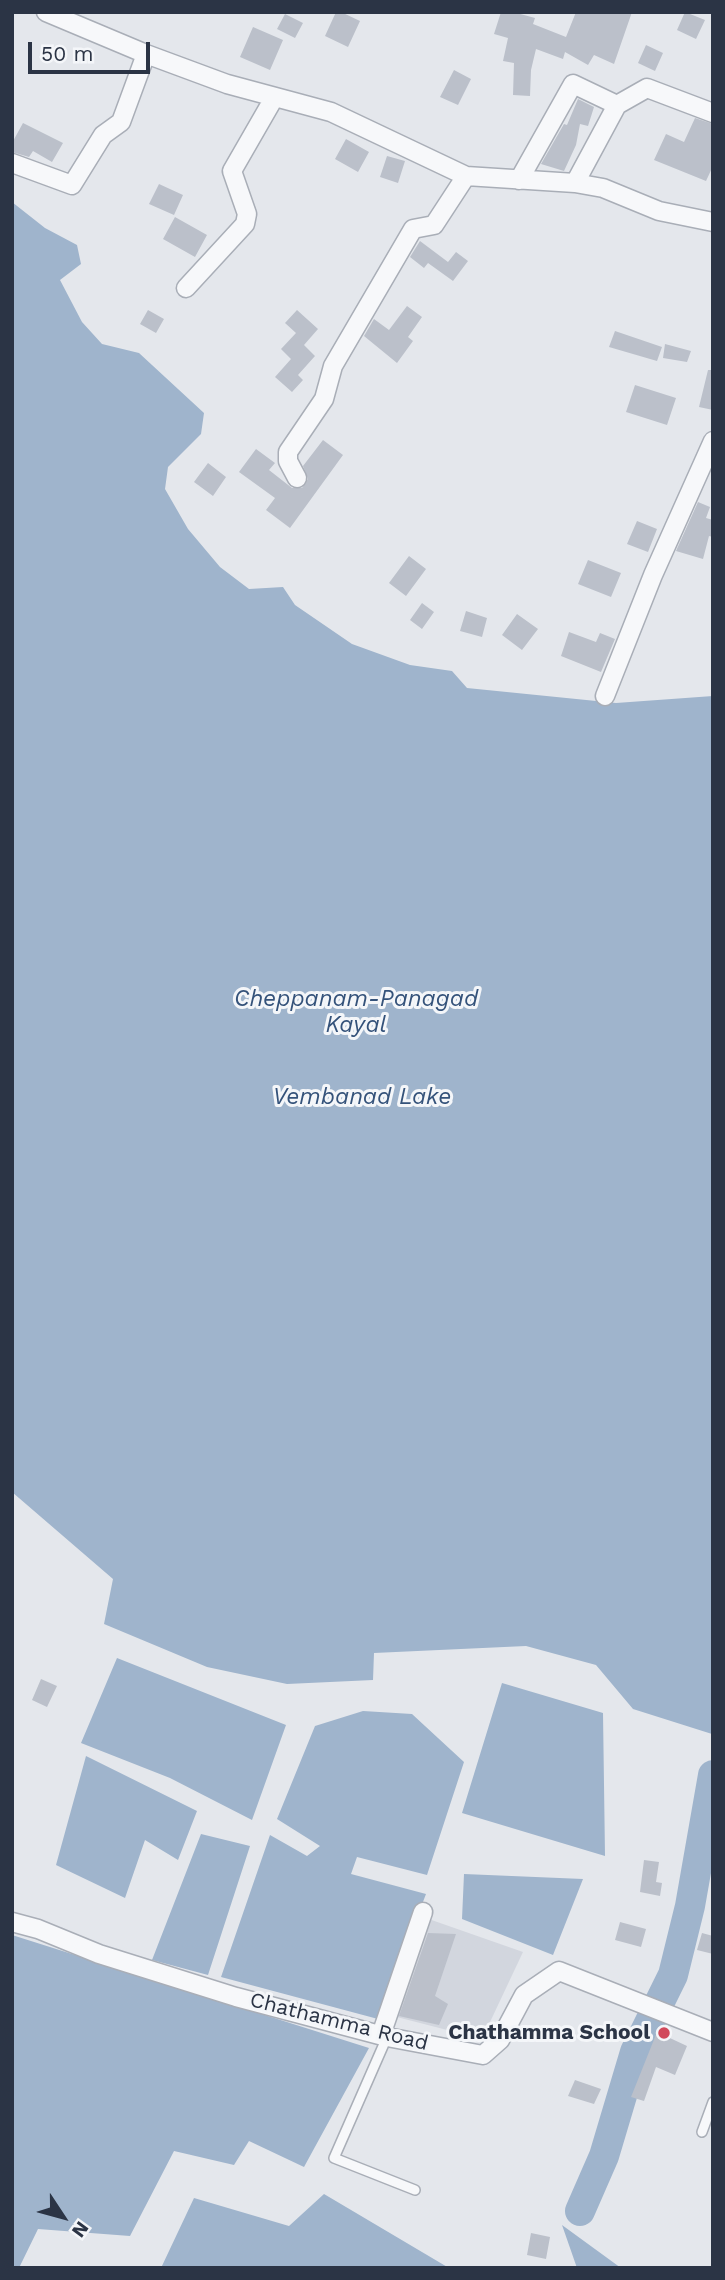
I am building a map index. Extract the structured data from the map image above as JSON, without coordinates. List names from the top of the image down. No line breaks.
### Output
{"streets":{"street":["Chathamma Road"]},"water":["Cheppanam-Panagad Kayal","Vembanad Lake"],"places":["Chathamma School"],"scale_bar":"50 m","north":"bottom right"}
